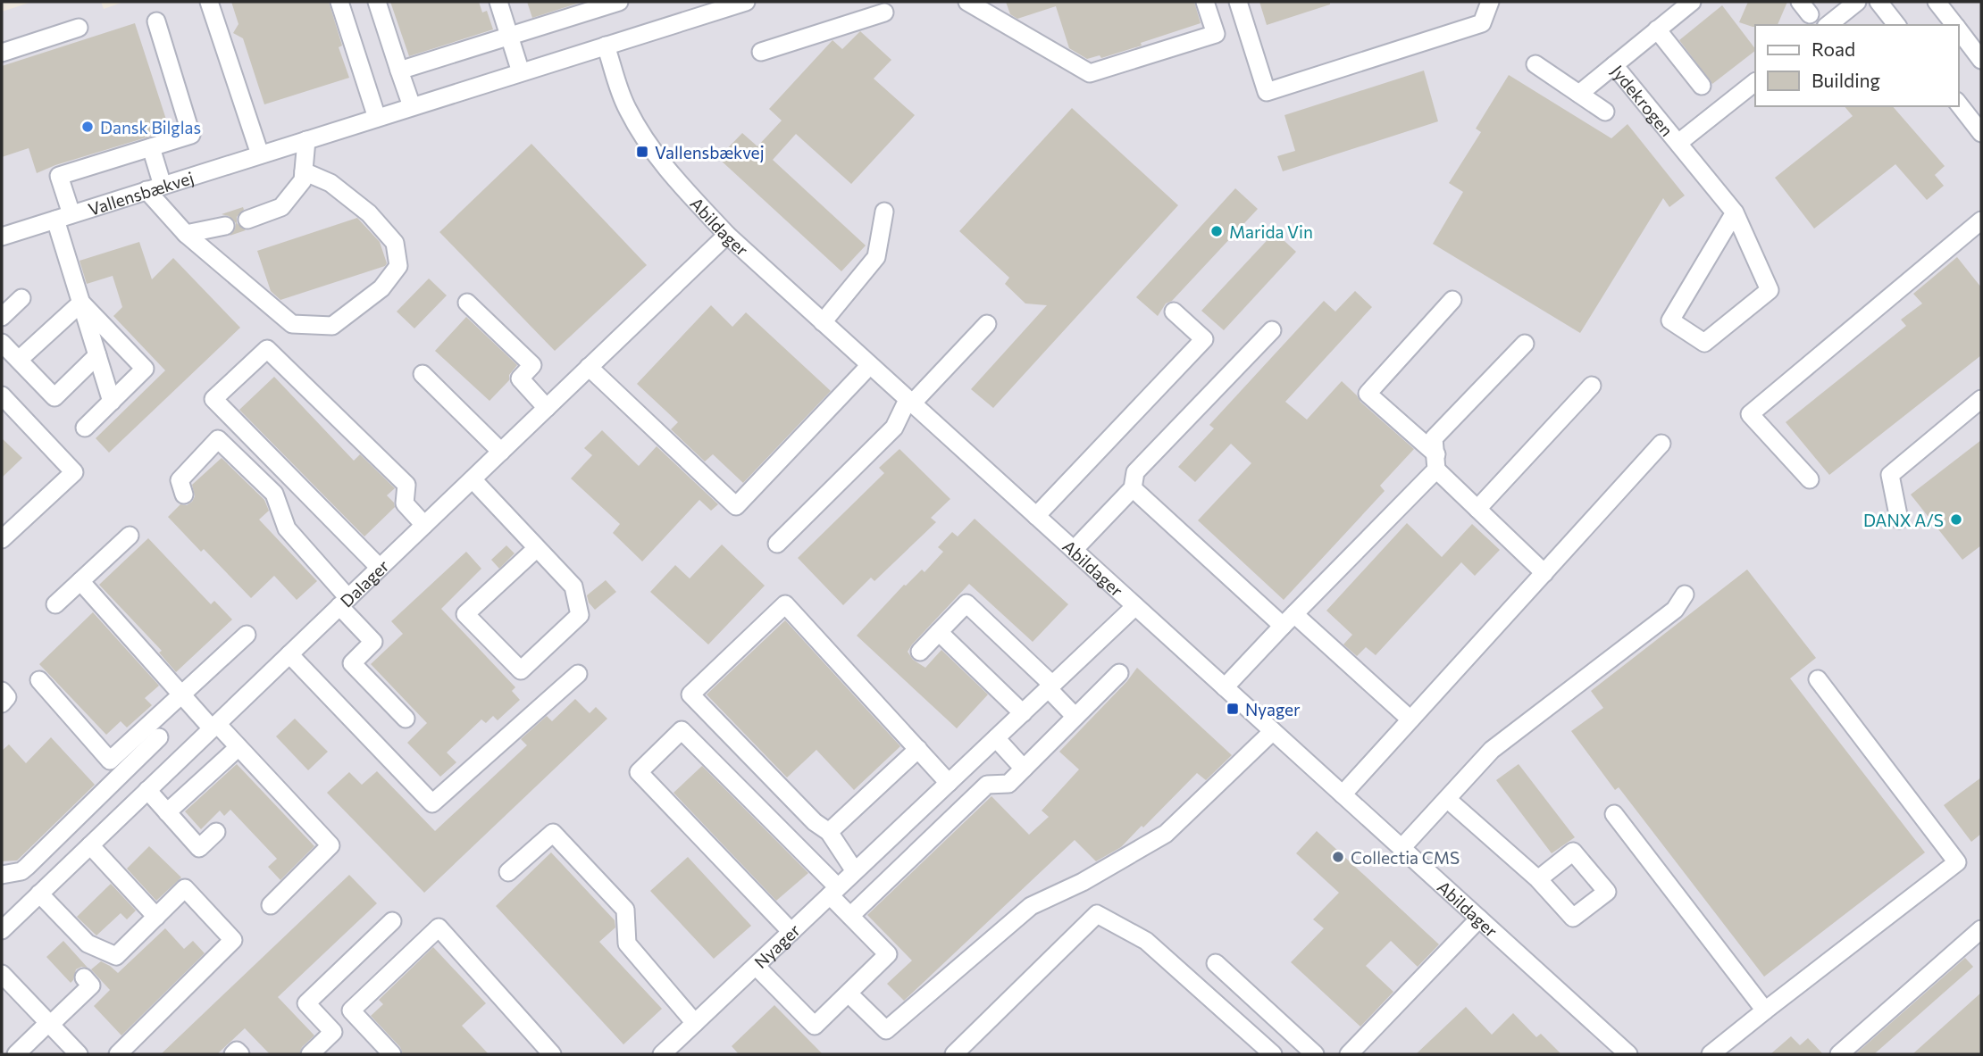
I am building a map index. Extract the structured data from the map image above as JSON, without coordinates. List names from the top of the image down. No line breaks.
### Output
{"streets":{"street":["Jydekrogen","Vallensbækvej","Abildager","Dalager","Nyager"]},"crossings":[["Vallensbækvej","Abildager"],["Abildager","Dalager"],["Abildager","Nyager"]],"places":{"other":["Dansk Bilglas","Marida Vin","DANX A/S","Collectia CMS"],"transit":["Vallensbækvej","Nyager"]},"legend":["Road","Building"]}
